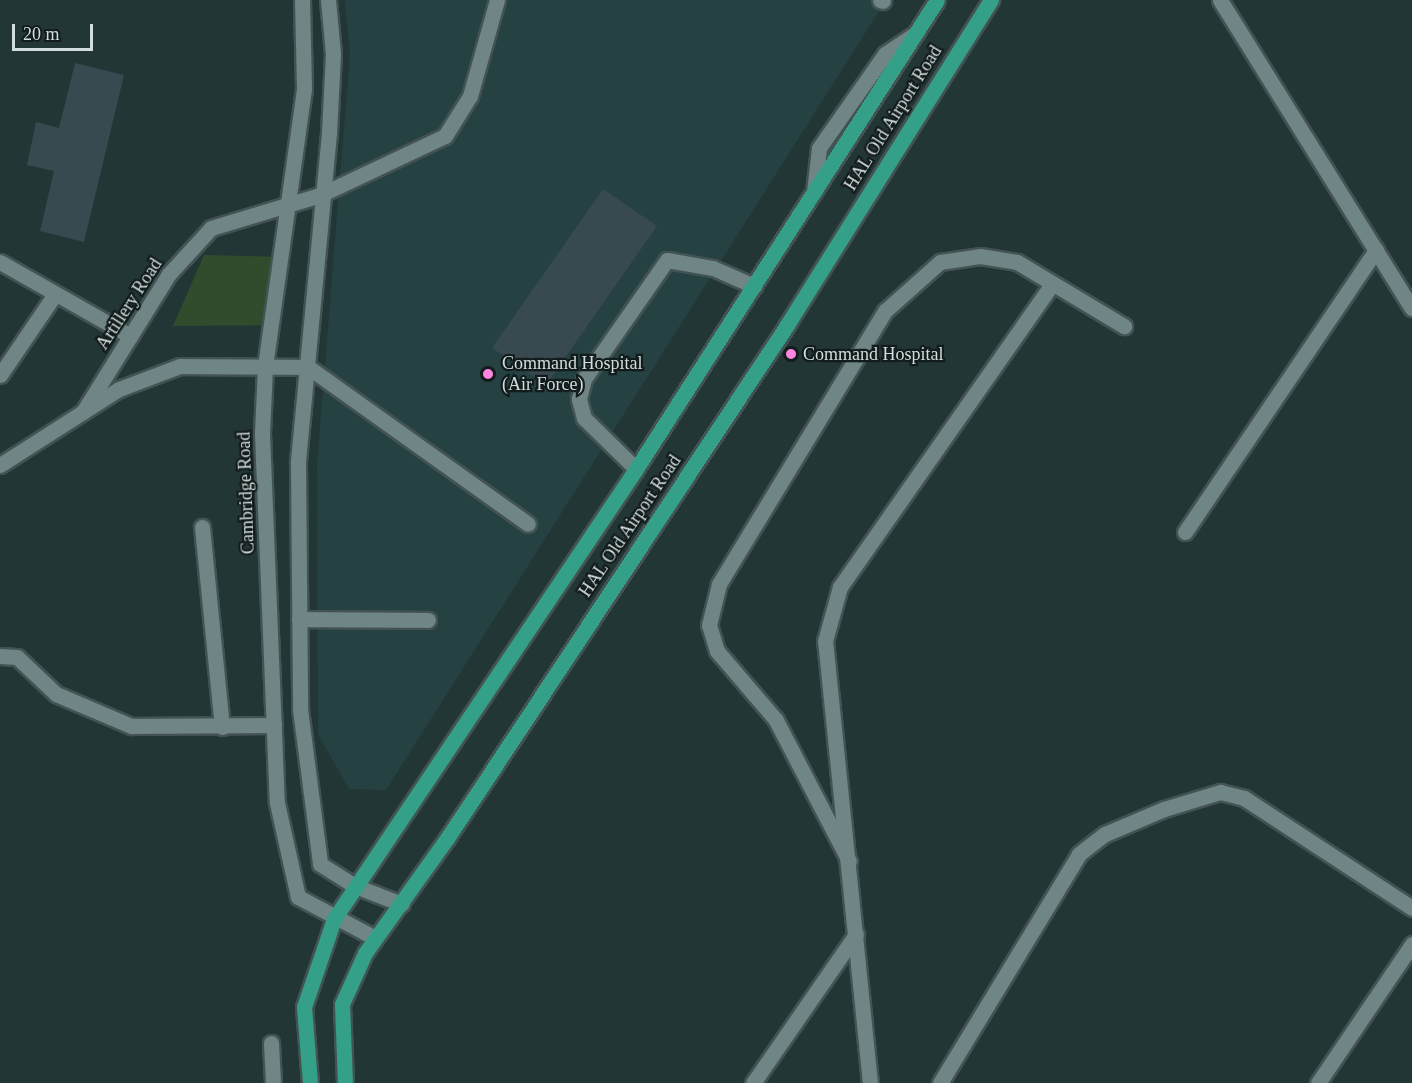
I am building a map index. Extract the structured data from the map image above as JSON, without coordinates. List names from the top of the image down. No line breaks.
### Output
{"streets":{"main road":["HAL Old Airport Road"],"street":["Artillery Road","Cambridge Road"]},"crossings":[["HAL Old Airport Road","Cambridge Road"],["Artillery Road","Cambridge Road"]],"places":["Command Hospital","Command Hospital (Air Force)"],"scale_bar":"20 m"}
